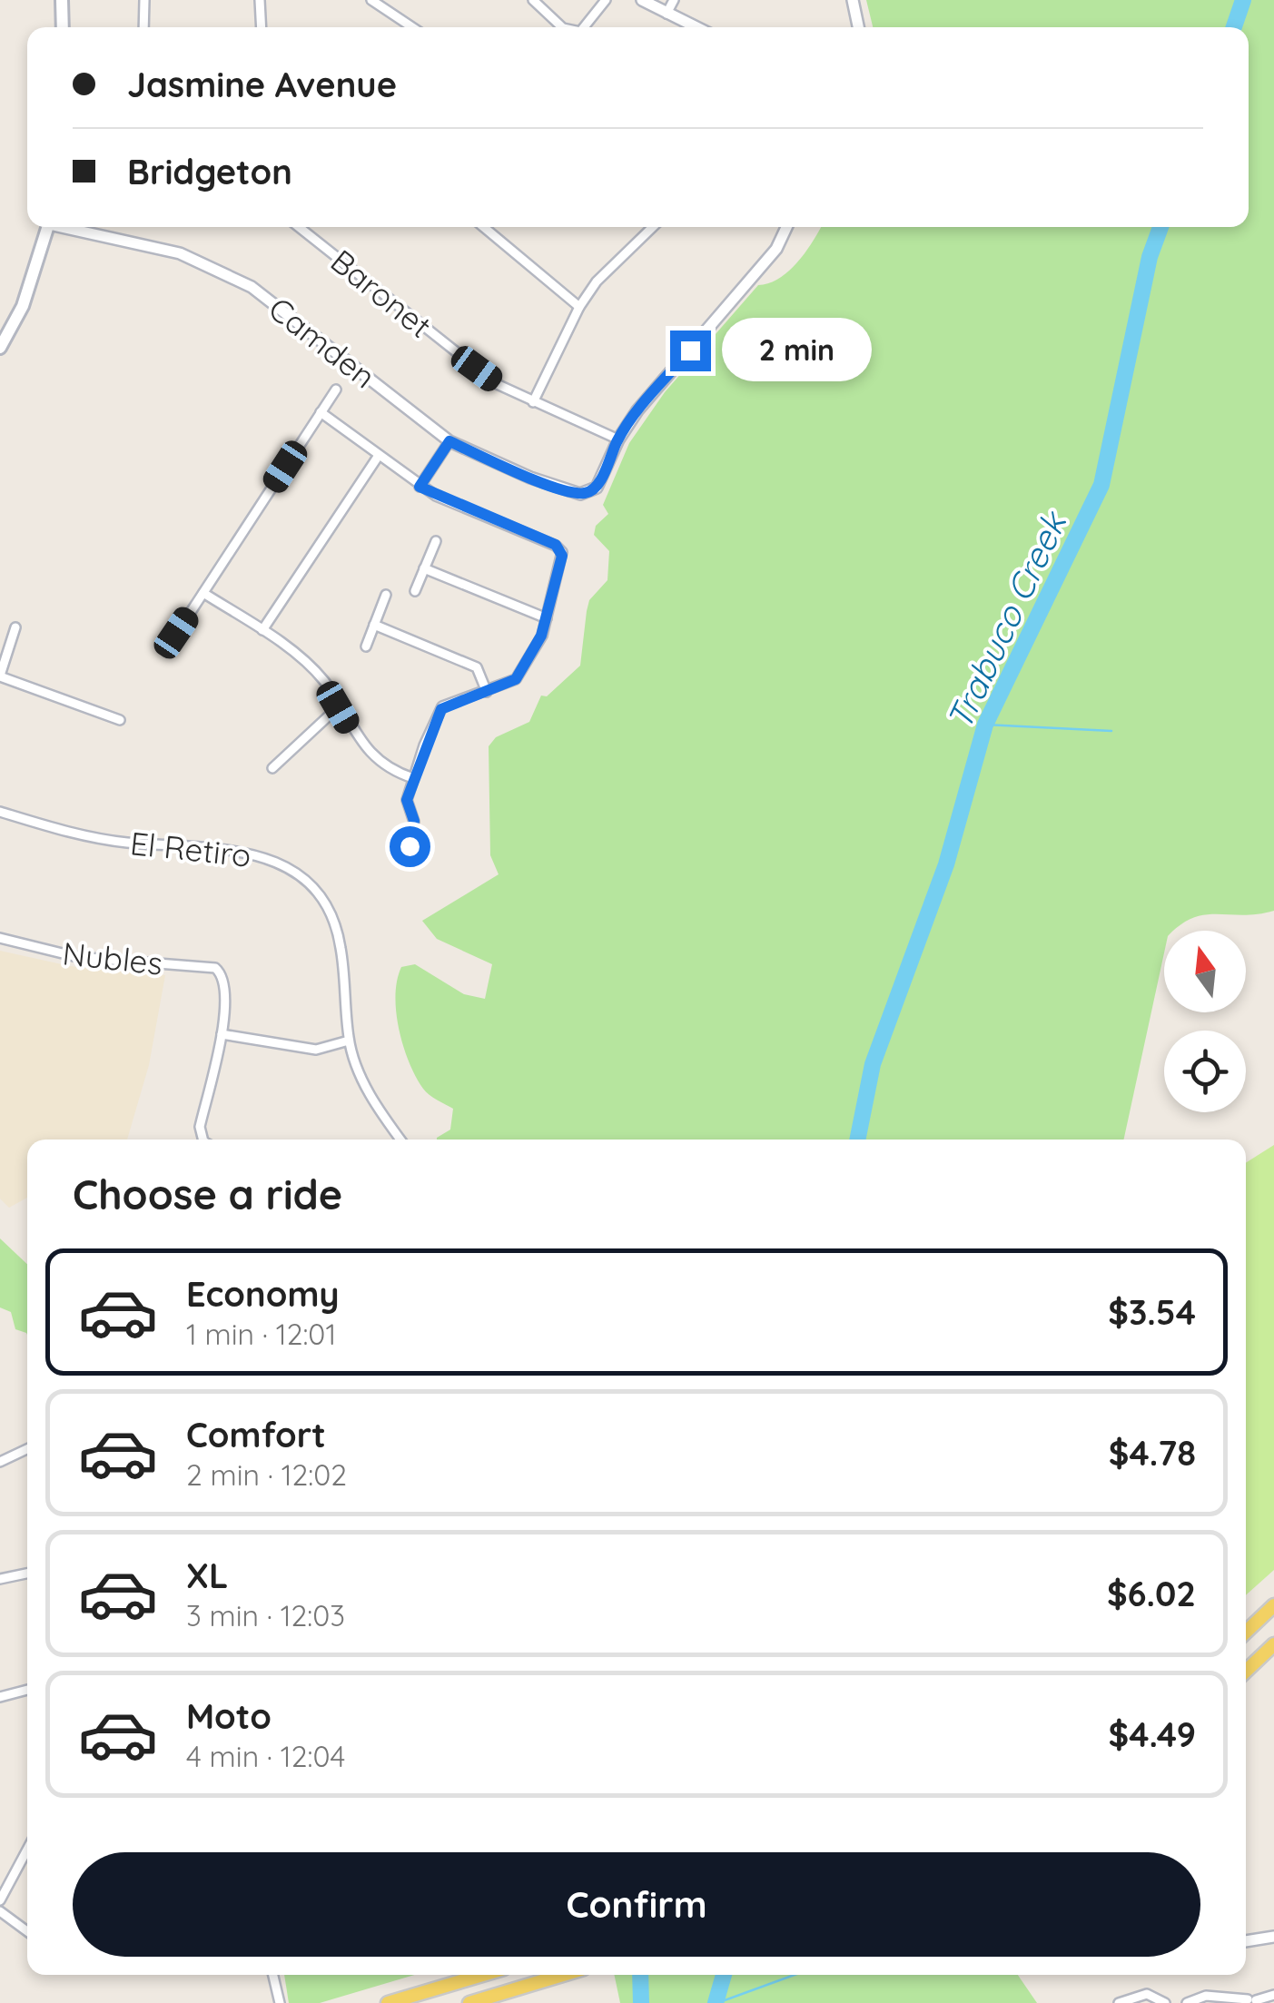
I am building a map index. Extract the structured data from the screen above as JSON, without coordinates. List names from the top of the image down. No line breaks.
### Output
{"streets":{"street":["Baronet","Camden","El Retiro","Nubles"]},"crossings":[["Baronet","Camden"]],"water":["Trabuco Creek"],"north":"top","page":{"banner":["Jasmine Avenue","Bridgeton"],"bubble":"2 min","heading":"Choose a ride","list":[{"name":"Economy","note":"1 min · 12:01","value":"$3.54"},{"name":"Comfort","note":"2 min · 12:02","value":"$4.78"},{"name":"XL","note":"3 min · 12:03","value":"$6.02"},{"name":"Moto","note":"4 min · 12:04","value":"$4.49"}],"buttons":"Confirm"}}
